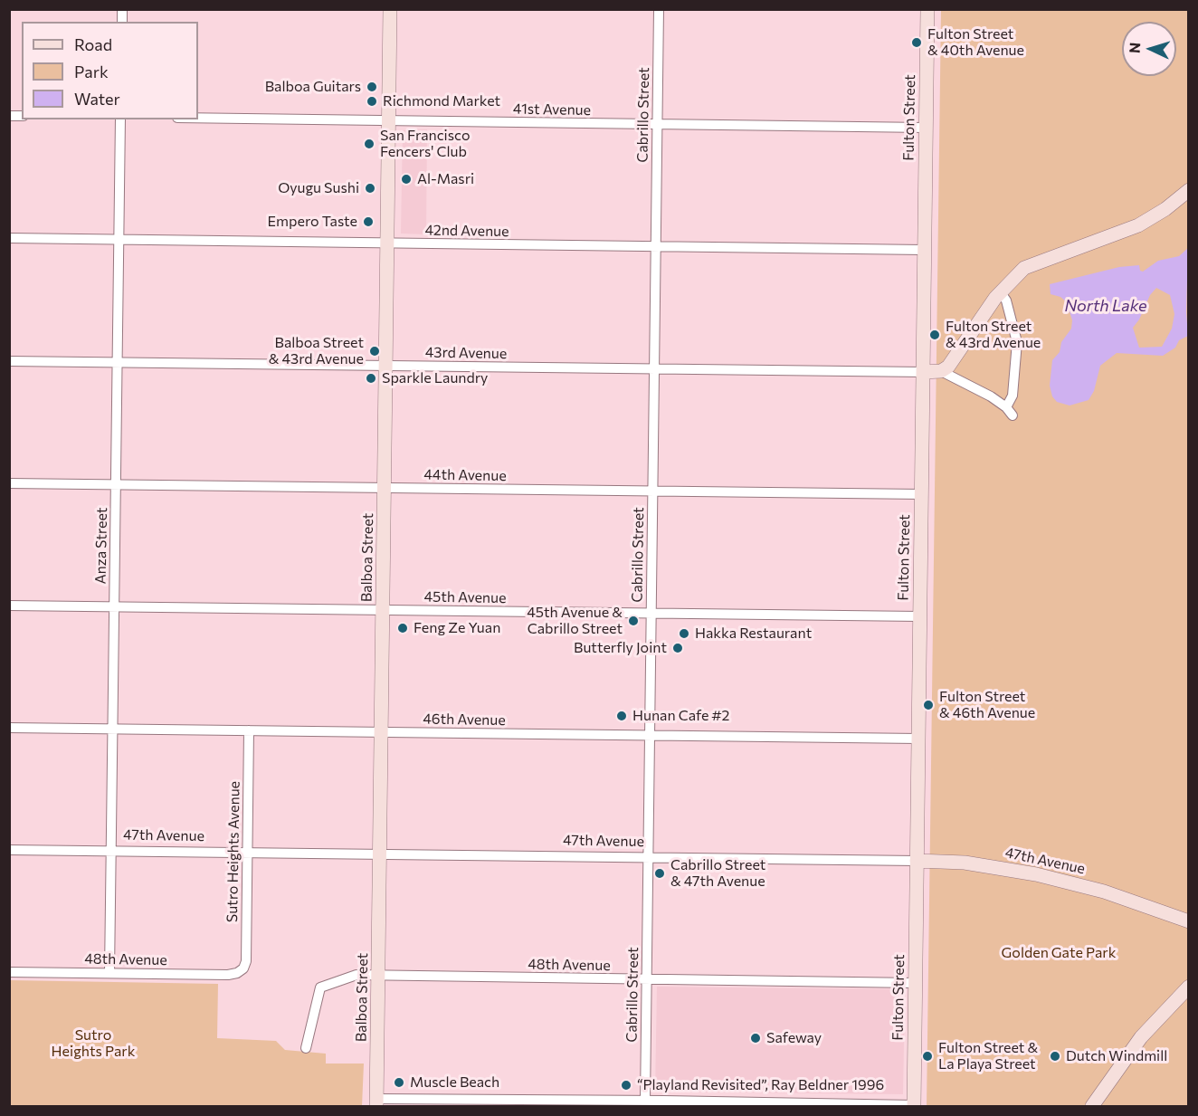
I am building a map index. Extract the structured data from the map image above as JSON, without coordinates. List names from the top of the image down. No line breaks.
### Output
{"streets":{"street":["41st Avenue","Cabrillo Street","Fulton Street","42nd Avenue","43rd Avenue","44th Avenue","Anza Street","Balboa Street","45th Avenue","46th Avenue","47th Avenue","Sutro Heights Avenue","48th Avenue"]},"crossings":[["41st Avenue","Cabrillo Street"],["41st Avenue","Fulton Street"],["41st Avenue","Balboa Street"],["Cabrillo Street","42nd Avenue"],["Cabrillo Street","43rd Avenue"],["Cabrillo Street","44th Avenue"],["Cabrillo Street","45th Avenue"],["Cabrillo Street","46th Avenue"],["Cabrillo Street","47th Avenue"],["Cabrillo Street","48th Avenue"],["Fulton Street","42nd Avenue"],["Fulton Street","43rd Avenue"],["Fulton Street","44th Avenue"],["Fulton Street","45th Avenue"],["Fulton Street","46th Avenue"],["Fulton Street","47th Avenue"],["Fulton Street","48th Avenue"],["42nd Avenue","Anza Street"],["42nd Avenue","Balboa Street"],["43rd Avenue","Anza Street"],["43rd Avenue","Balboa Street"],["44th Avenue","Anza Street"],["44th Avenue","Balboa Street"],["Anza Street","45th Avenue"],["Anza Street","46th Avenue"],["Anza Street","47th Avenue"],["Anza Street","48th Avenue"],["Balboa Street","45th Avenue"],["Balboa Street","46th Avenue"],["Balboa Street","47th Avenue"],["Balboa Street","48th Avenue"],["46th Avenue","Sutro Heights Avenue"],["47th Avenue","Sutro Heights Avenue"],["Sutro Heights Avenue","48th Avenue"]],"water":["North Lake"],"parks":["Golden Gate Park","Sutro Heights Park"],"places":["Fulton Street & 40th Avenue","Balboa Guitars","Richmond Market","San Francisco Fencers' Club","Al-Masri","Oyugu Sushi","Empero Taste","Fulton Street & 43rd Avenue","Balboa Street & 43rd Avenue","Sparkle Laundry","45th Avenue & Cabrillo Street","Feng Ze Yuan","Hakka Restaurant","Butterfly Joint","Fulton Street & 46th Avenue","Hunan Cafe #2","Cabrillo Street & 47th Avenue","Safeway","Fulton Street & La Playa Street","Dutch Windmill","Muscle Beach","“Playland Revisited”, Ray Beldner 1996"],"legend":["Road","Park","Water"],"north":"left"}
